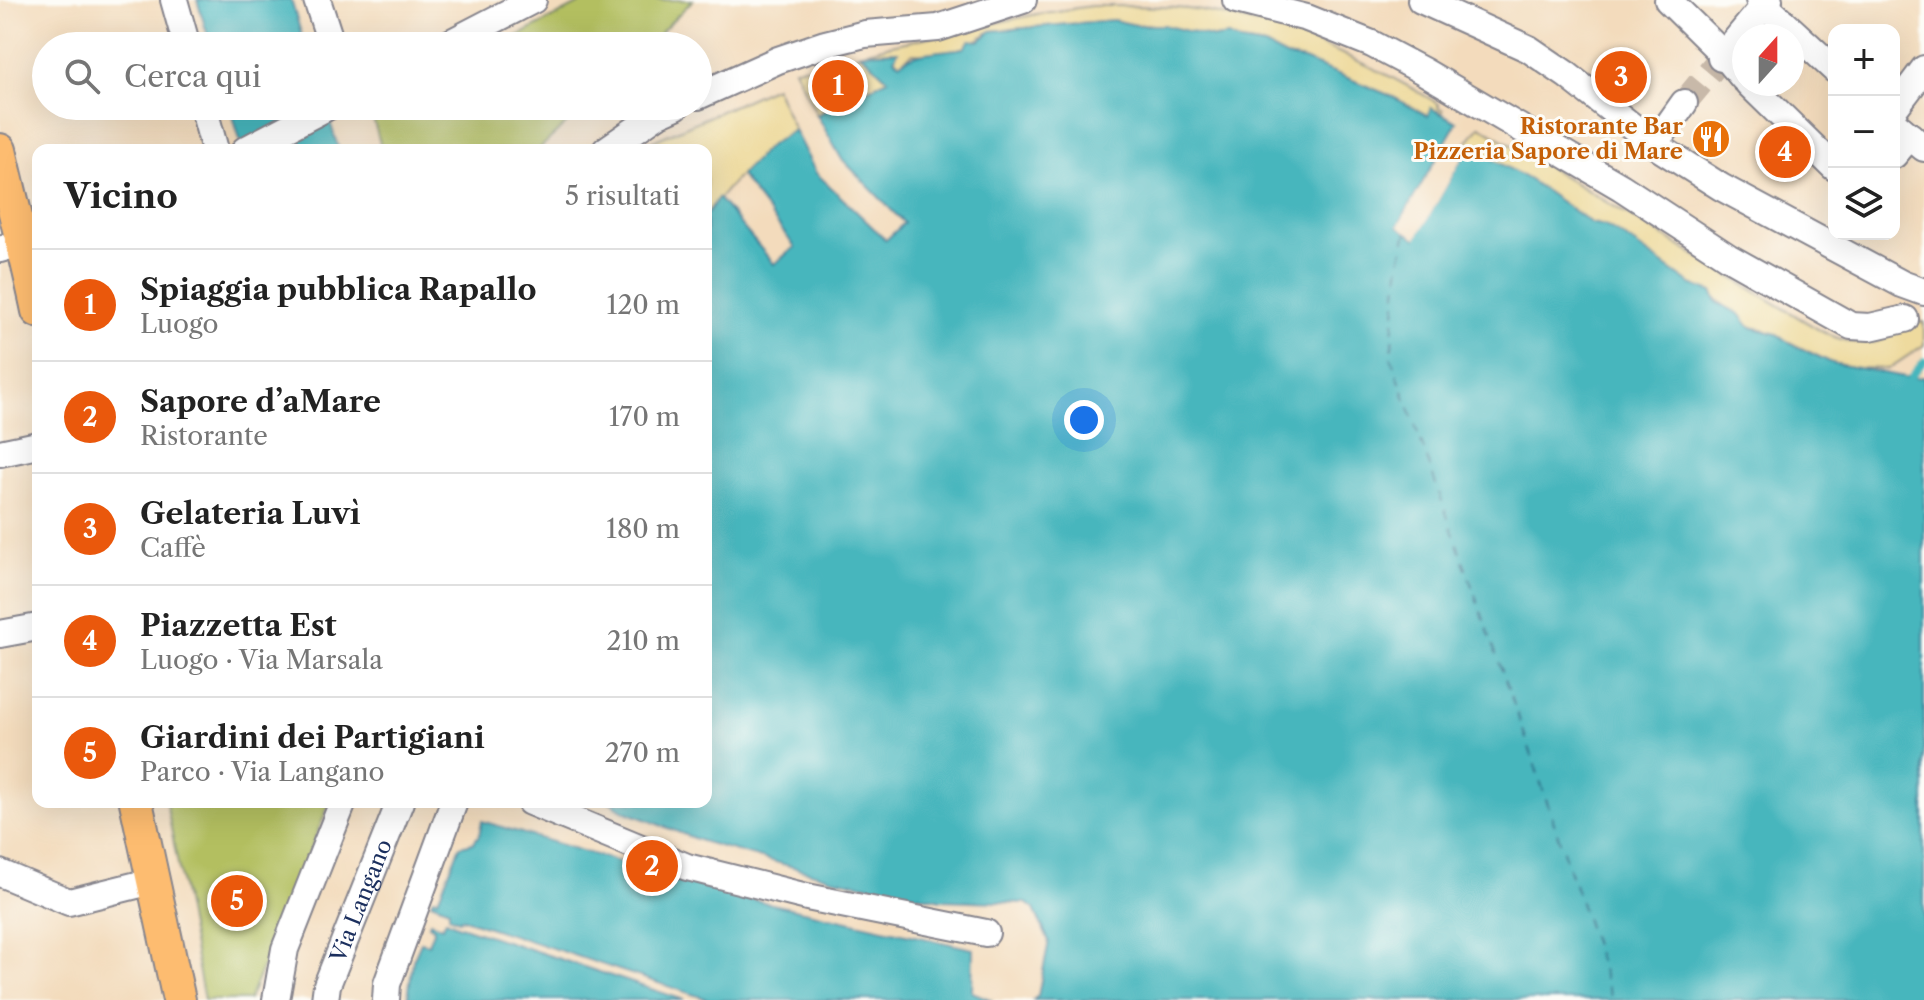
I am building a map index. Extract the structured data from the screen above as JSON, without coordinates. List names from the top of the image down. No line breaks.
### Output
{"streets":{"street":["Via Langano"]},"places":{"restaurant":["Ristorante Bar Pizzeria Sapore di Mare"]},"north":"top","page":{"map_buttons":["+","−"],"search":"Cerca qui","pins":["3","1","4","2","5"],"heading":["Vicino","5 risultati"],"list":[{"mark":"1","name":"Spiaggia pubblica Rapallo","note":"Luogo","value":"120 m"},{"mark":"2","name":"Sapore d’aMare","note":"Ristorante","value":"170 m"},{"mark":"3","name":"Gelateria Luvì","note":"Caffè","value":"180 m"},{"mark":"4","name":"Piazzetta Est","note":"Luogo · Via Marsala","value":"210 m"},{"mark":"5","name":"Giardini dei Partigiani","note":"Parco · Via Langano","value":"270 m"}]}}
